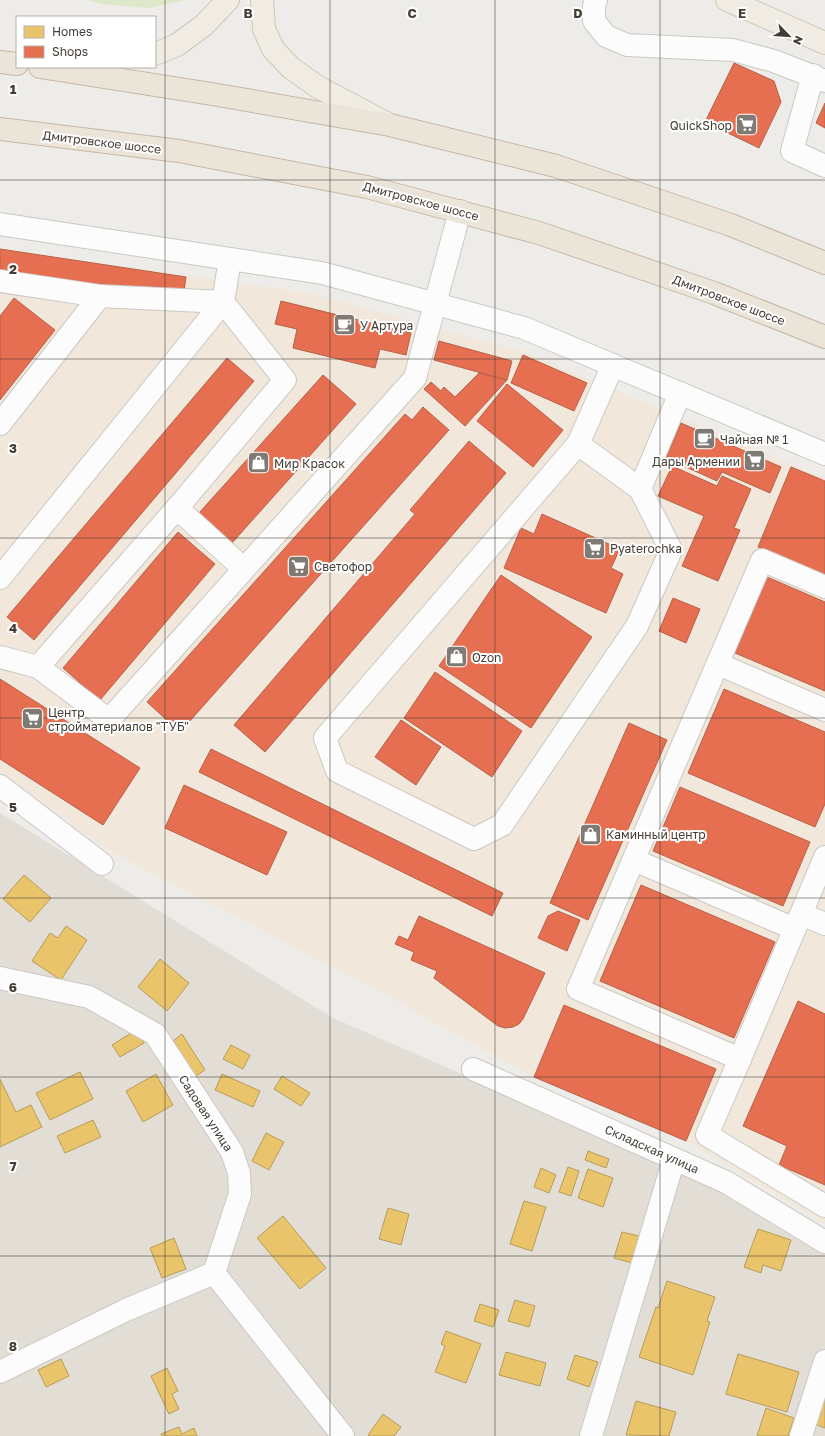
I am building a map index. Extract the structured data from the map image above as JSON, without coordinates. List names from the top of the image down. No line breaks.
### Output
{"streets":{"highway":["Дмитровское шоссе"],"street":["Садовая улица","Складская улица"]},"places":{"supermarket":["QuickShop","Дары Армении","Pyaterochka","Светофор","Центр стройматериалов \"ТУБ\""],"cafe":["У Артура","Чайная № 1"],"shop":["Мир Красок","Ozon","Каминный центр"]},"legend":["Homes","Shops"],"north":"bottom right","grid":{"columns":["B","C","D","E"],"rows":["1","2","3","4","5","6","7","8"]}}
